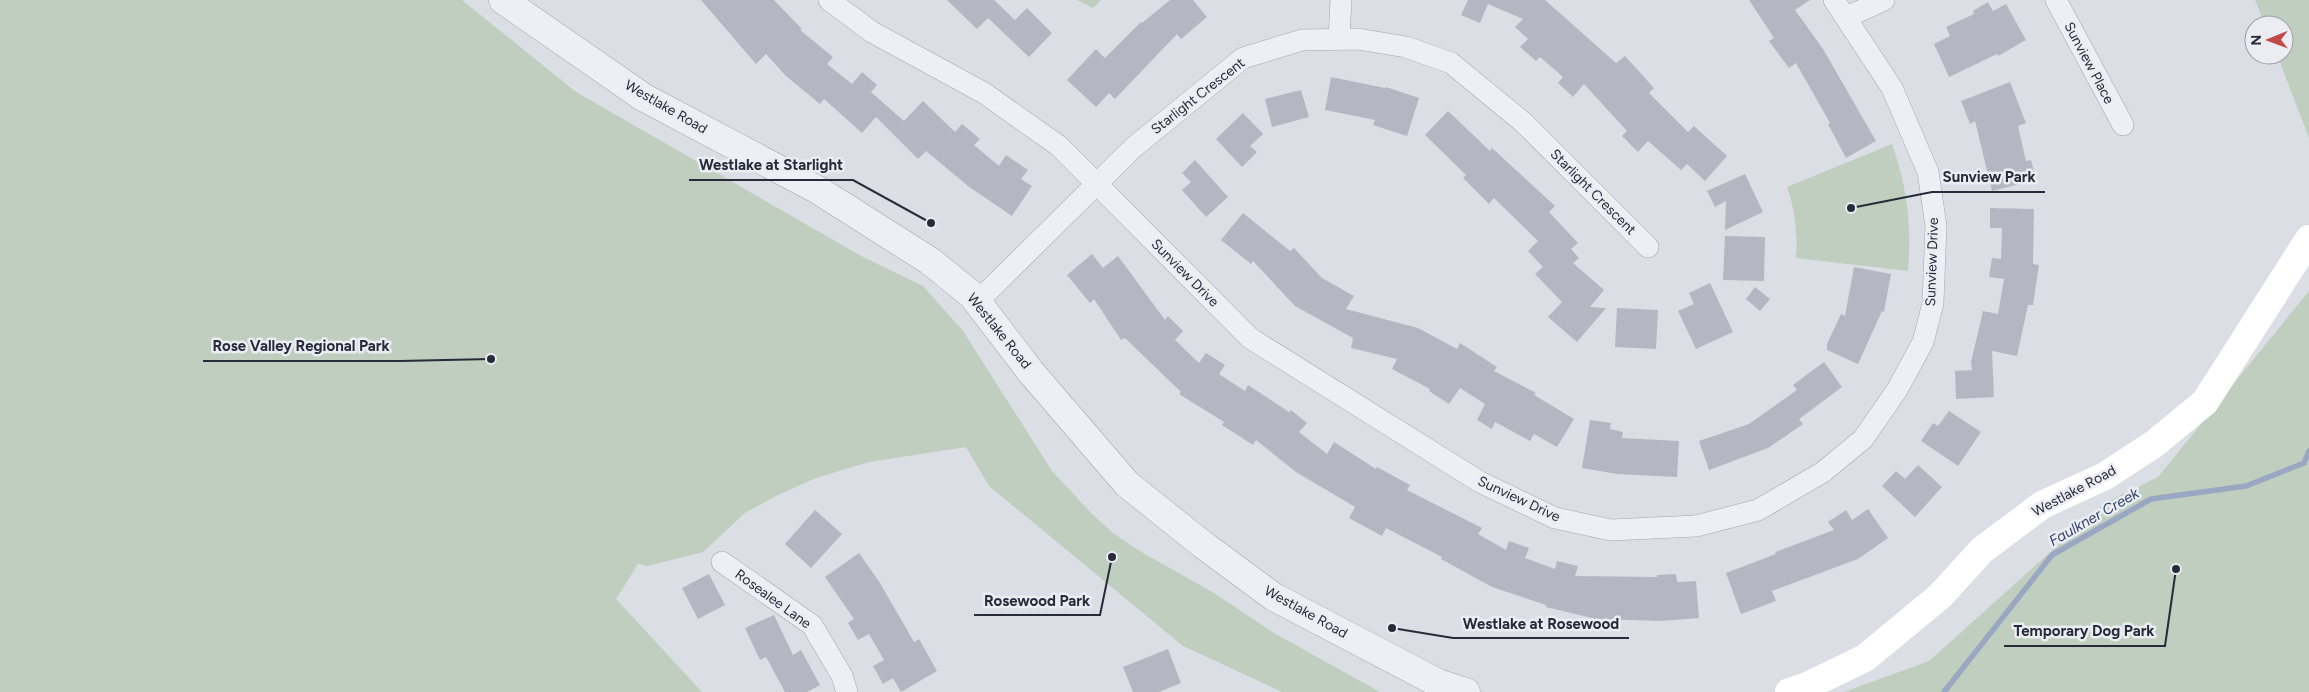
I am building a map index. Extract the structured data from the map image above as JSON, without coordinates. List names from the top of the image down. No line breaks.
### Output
{"streets":{"main road":["Westlake Road"],"street":["Sunview Place","Starlight Crescent","Sunview Drive","Rosealee Lane"]},"crossings":[["Starlight Crescent","Westlake Road"],["Starlight Crescent","Sunview Drive"]],"water":["Faulkner Creek"],"places":["Sunview Park","Westlake at Starlight","Rose Valley Regional Park","Rosewood Park","Temporary Dog Park","Westlake at Rosewood"],"north":"left"}
